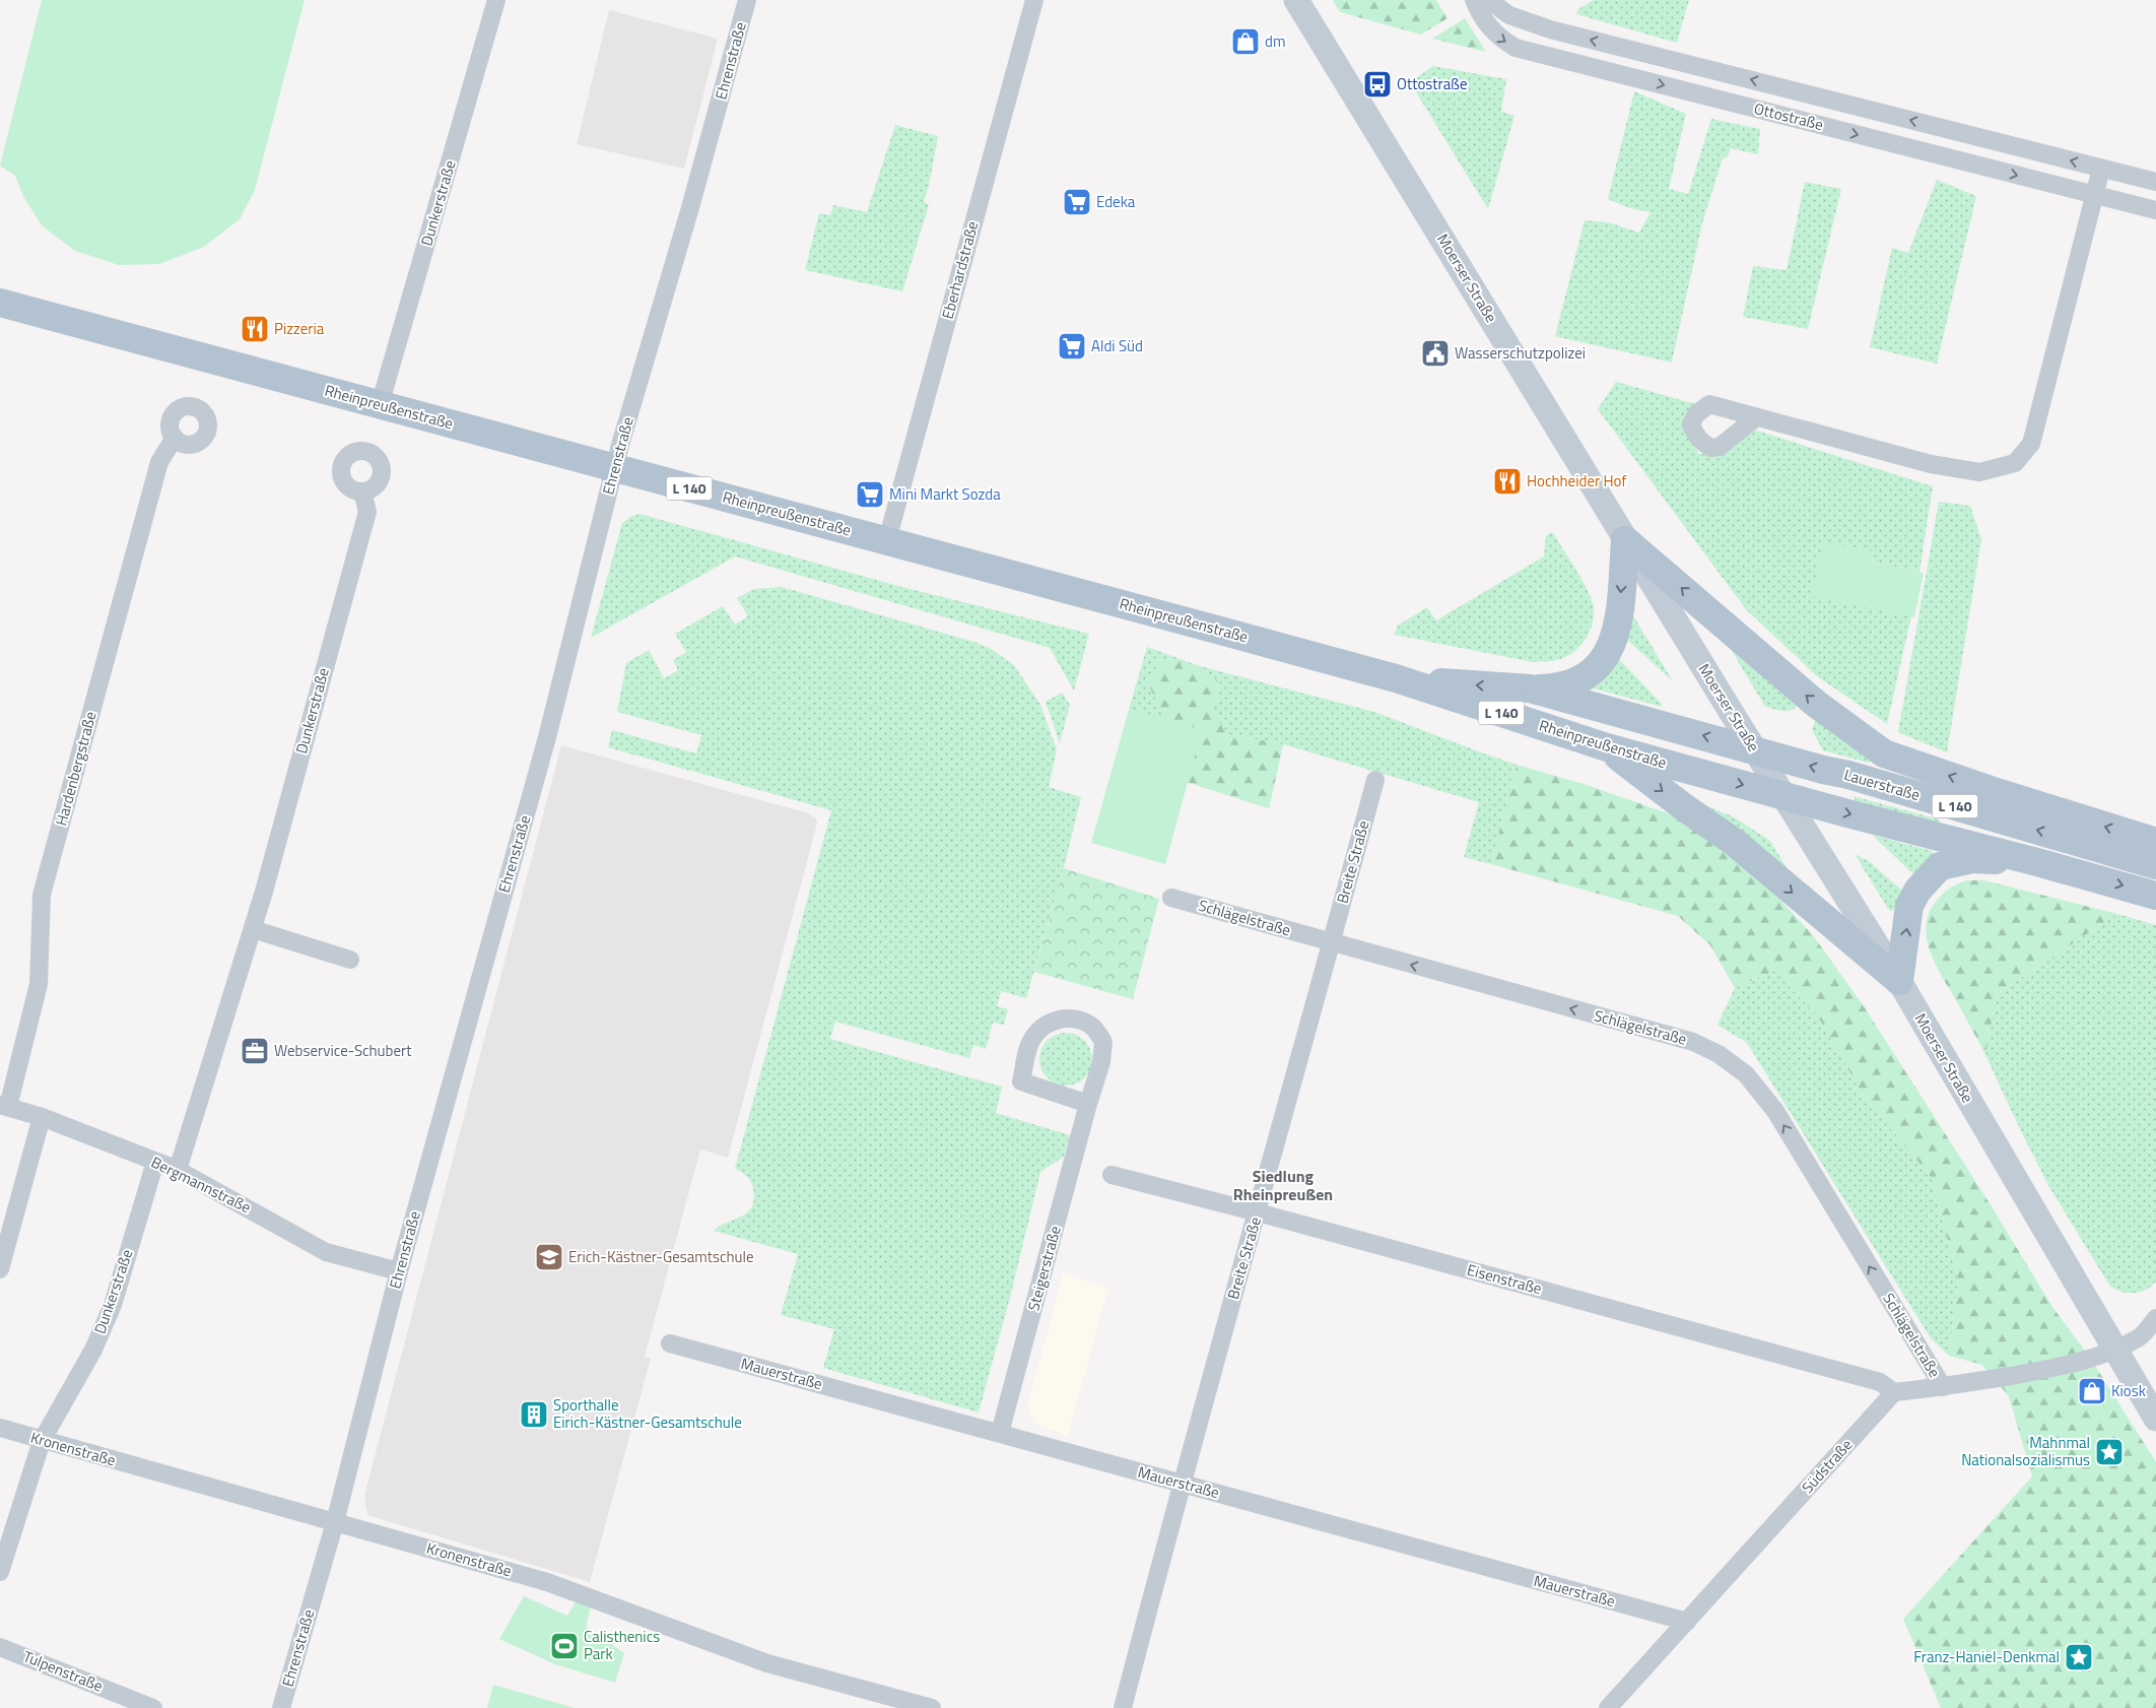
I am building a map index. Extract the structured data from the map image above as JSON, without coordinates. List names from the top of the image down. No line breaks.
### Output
{"streets":{"main road":["Moerser Straße","Rheinpreußenstraße","L 140","Lauerstraße"],"street":["Ehrenstraße","Ottostraße","Dunkerstraße","Eberhardstraße","Hardenbergstraße","Breite Straße","Schlägelstraße","Bergmannstraße","Steigerstraße","Eisenstraße","Mauerstraße","Kronenstraße","Südstraße","Tulpenstraße"]},"crossings":[["Ehrenstraße","Rheinpreußenstraße"],["Ehrenstraße","Bergmannstraße"],["Ehrenstraße","Kronenstraße"],["Dunkerstraße","Rheinpreußenstraße"],["Dunkerstraße","Bergmannstraße"],["Dunkerstraße","Kronenstraße"],["Eberhardstraße","Rheinpreußenstraße"],["Moerser Straße","Rheinpreußenstraße"],["Moerser Straße","L 140"],["Moerser Straße","Lauerstraße"],["Rheinpreußenstraße","L 140"],["Rheinpreußenstraße","Lauerstraße"],["Hardenbergstraße","Bergmannstraße"],["Breite Straße","Schlägelstraße"],["Breite Straße","Eisenstraße"],["Breite Straße","Mauerstraße"],["Steigerstraße","Mauerstraße"],["Eisenstraße","Südstraße"],["Mauerstraße","Südstraße"]],"one_way":["Schlägelstraße"],"districts":["Siedlung Rheinpreußen"],"places":{"shop":["dm","Kiosk"],"bus stop":["Ottostraße"],"supermarket":["Edeka","Aldi Süd","Mini Markt Sozda"],"restaurant":["Pizzeria","Hochheider Hof"],"public building":["Wasserschutzpolizei"],"office":["Webservice-Schubert"],"school or university":["Erich-Kästner-Gesamtschule"],"building":["Sporthalle Eirich-Kästner-Gesamtschule"],"place":["Mahnmal Nationalsozialismus","Franz-Haniel-Denkmal"],"sports":["Calisthenics Park"]}}
